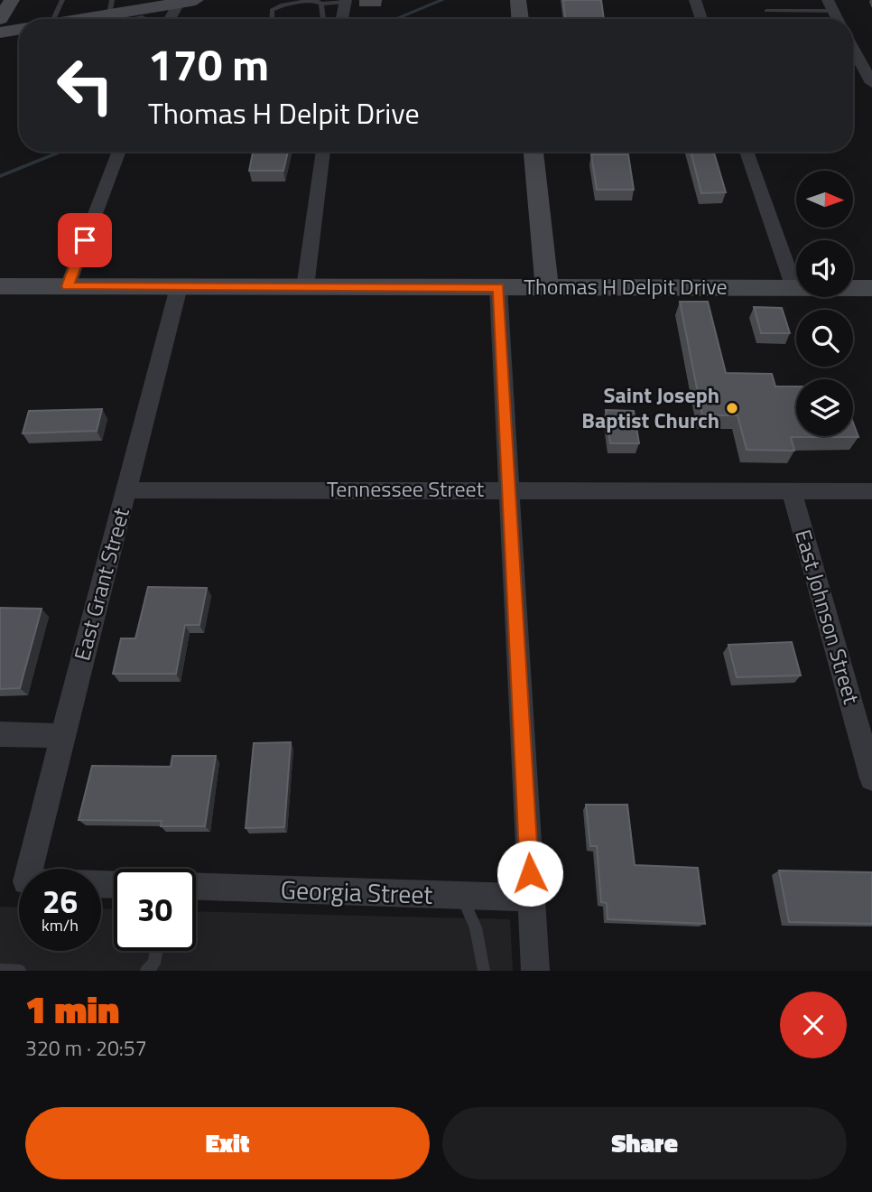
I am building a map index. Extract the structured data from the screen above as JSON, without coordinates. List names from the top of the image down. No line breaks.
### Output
{"streets":{"main road":["Thomas H Delpit Drive"],"street":["Tennessee Street","East Grant Street","East Johnson Street","Georgia Street"]},"crossings":[["Thomas H Delpit Drive","East Grant Street"],["Tennessee Street","East Grant Street"],["Tennessee Street","East Johnson Street"]],"places":["Saint Joseph Baptist Church"],"north":"right","page":{"turn":["170 m","Thomas H Delpit Drive"],"speed":"26 km/h","limit":"30","heading":["1 min","320 m · 20:57"],"buttons":["Exit","Share"]}}
